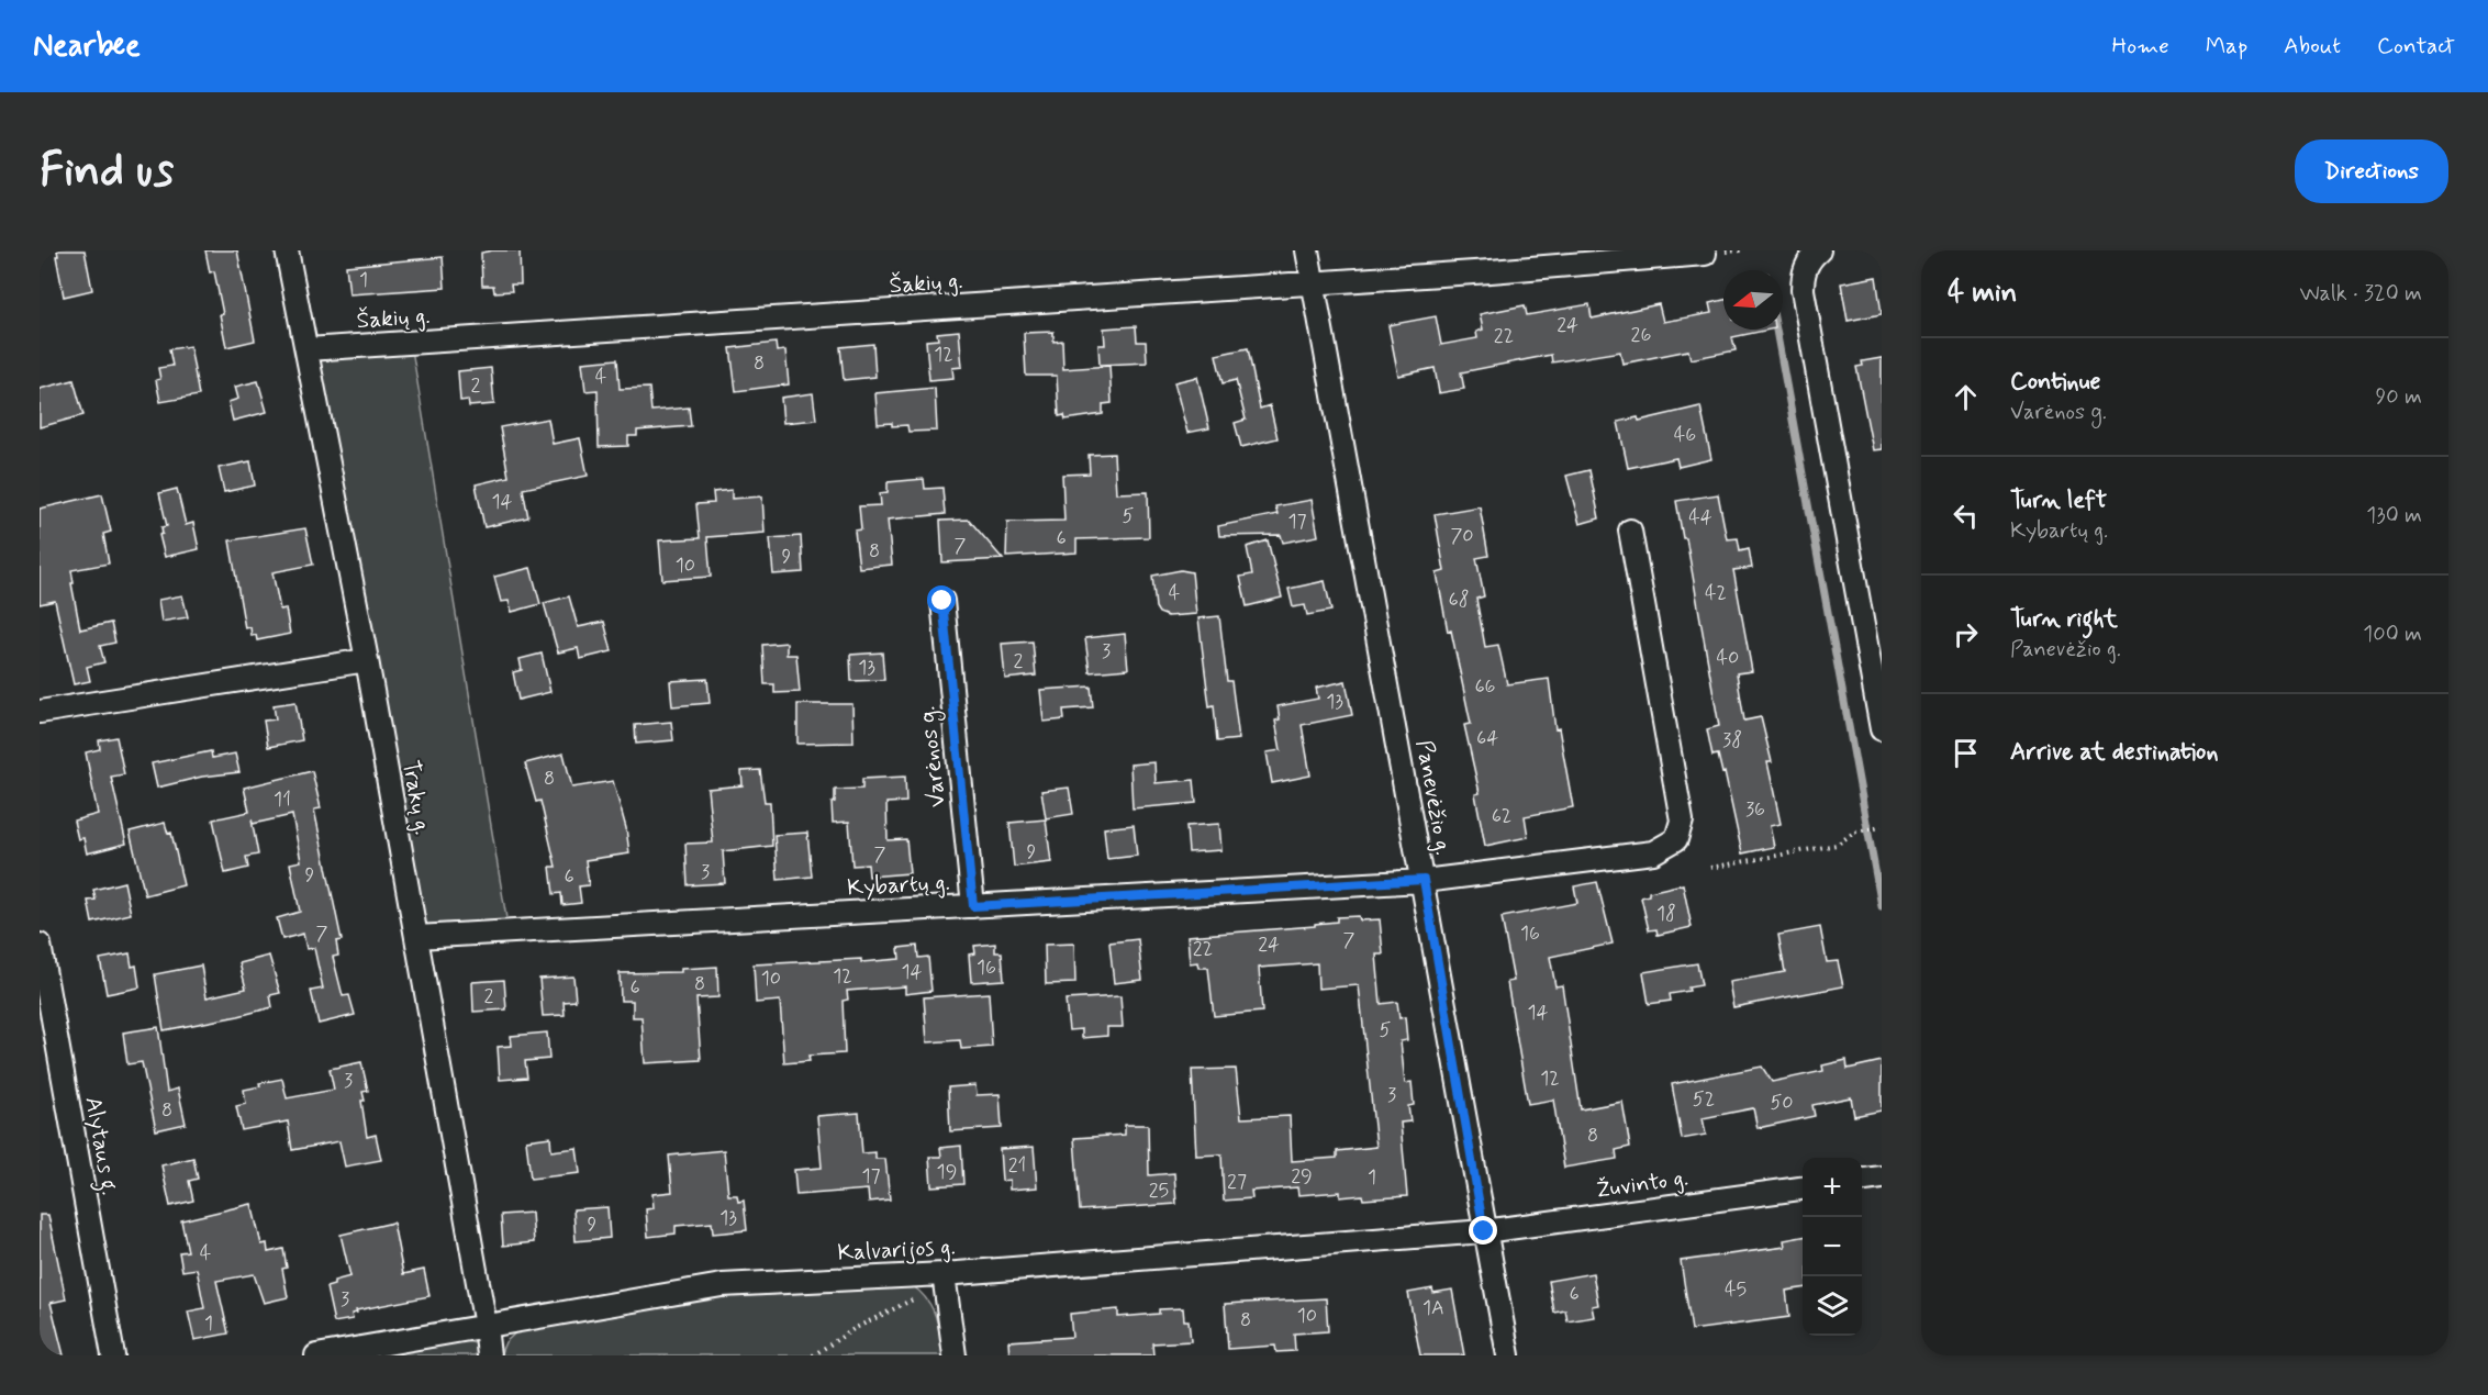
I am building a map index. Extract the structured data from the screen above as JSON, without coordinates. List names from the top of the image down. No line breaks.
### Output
{"streets":{"street":["Šakių g.","Varėnos g.","Trakų g.","Panevėžio g.","Kybartų g.","Alytaus g.","Žuvinto g.","Kalvarijos g."]},"crossings":[["Šakių g.","Trakų g."],["Šakių g.","Panevėžio g."],["Varėnos g.","Kybartų g."],["Trakų g.","Kybartų g."],["Trakų g.","Kalvarijos g."],["Panevėžio g.","Kybartų g."],["Panevėžio g.","Žuvinto g."],["Panevėžio g.","Kalvarijos g."],["Žuvinto g.","Kalvarijos g."]],"house_numbers":["1","24","26","22","12","8","4","2","46","14","5","44","17","70","6","7","8","9","10","4","42","68","3","40","2","13","66","13","64","38","8","11","36","62","9","7","3","9","6","18","7","16","7","24","22","16","14","12","10","8","6","2","14","5","12","3","3","52","50","8","8","21","19","17","29","1","27","25","13","9","4","45","6","3","1A","10","8","1"],"north":"left","page":{"header":"Nearbee","nav":["Home","Map","About","Contact"],"buttons":"Directions","title":"Find us","heading":["4 min","Walk · 320 m"],"list":[["Continue","Varėnos g.","90 m"],["Turn left","Kybartų g.","130 m"],["Turn right","Panevėžio g.","100 m"],"Arrive at destination"],"map_buttons":["+","−"]}}
